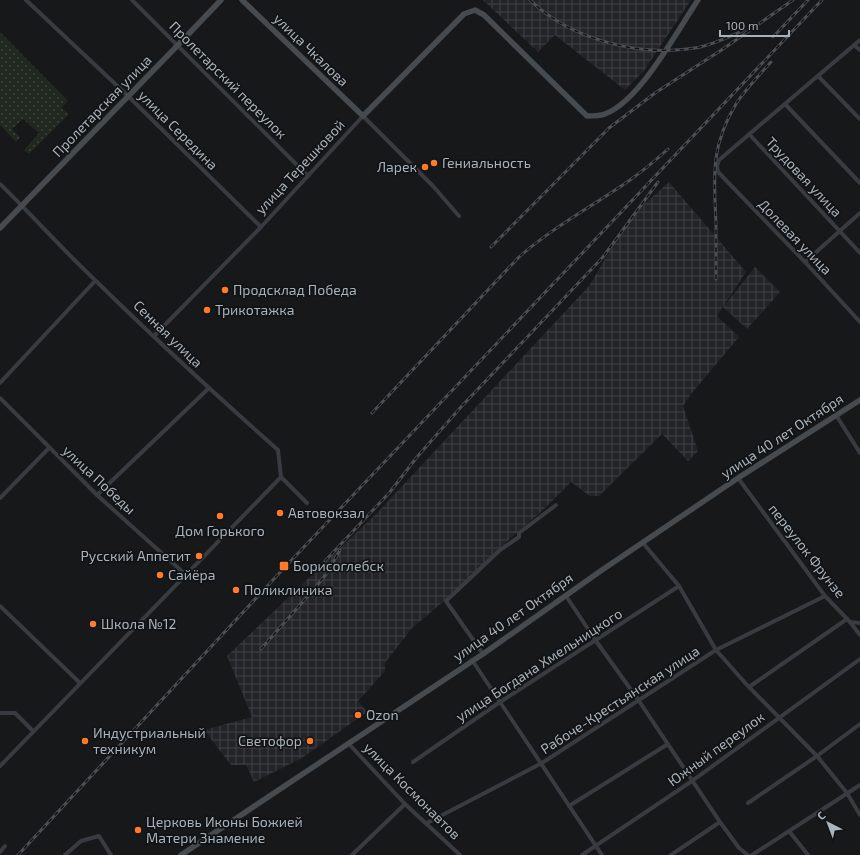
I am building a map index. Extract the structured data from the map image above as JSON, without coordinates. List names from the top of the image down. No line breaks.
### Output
{"streets":{"street":["улица Чкалова","Пролетарский переулок","Пролетарская улица","улица Середина","улица Терешковой","Трудовая улица","Долевая улица","Сенная улица","улица 40 лет Октября","улица Победы","переулок Фрунзе","улица Богдана Хмельницкого","Рабоче-Крестьянская улица","Южный переулок","улица Космонавтов"]},"crossings":[["улица Чкалова","улица Терешковой"],["Пролетарский переулок","Пролетарская улица"],["Пролетарский переулок","улица Терешковой"],["Пролетарская улица","улица Середина"],["Пролетарская улица","Сенная улица"],["улица Середина","улица Терешковой"],["улица Терешковой","Сенная улица"],["Трудовая улица","Долевая улица"],["улица 40 лет Октября","переулок Фрунзе"],["улица 40 лет Октября","улица Космонавтов"],["переулок Фрунзе","Рабоче-Крестьянская улица"],["Рабоче-Крестьянская улица","улица Космонавтов"]],"places":{"other":["Гениальность","Ларек","Продсклад Победа","Трикотажка","Автовокзал","Дом Горького","Русский Аппетит","Сайёра","Поликлиника","Школа №12","Ozon","Индустриальный техникум","Светофор","Церковь Иконы Божией Матери Знамение"],"transit":["Борисоглебск"]},"scale_bar":"100 m","north":"top left"}
